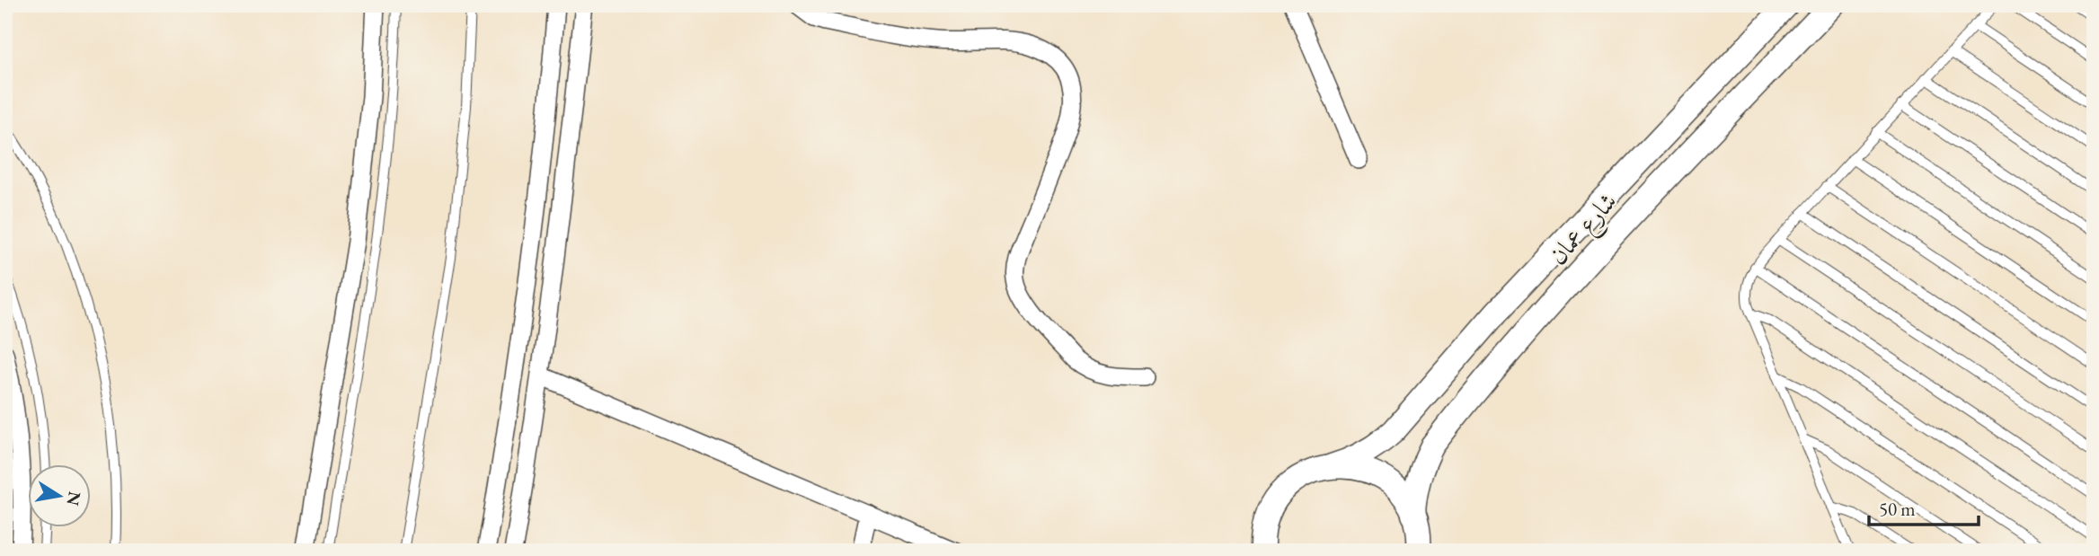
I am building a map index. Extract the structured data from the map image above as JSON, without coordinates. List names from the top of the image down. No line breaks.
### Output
{"streets":{"main road":["شارع عمان"]},"scale_bar":"50 m","north":"right"}
